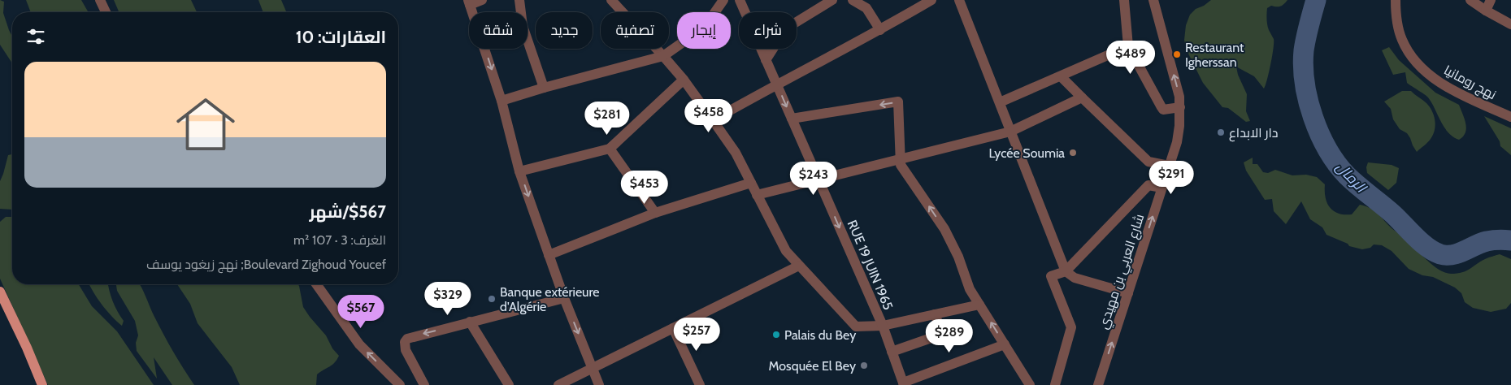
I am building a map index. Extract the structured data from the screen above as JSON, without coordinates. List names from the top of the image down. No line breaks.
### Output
{"streets":{"street":["نهج رومانيا","RUE 19 JUIN 1965","شارع العربي بن مهيدي"]},"one_way":["شارع العربي بن مهيدي"],"water":["الرمال"],"places":["Restaurant Igherssan","دار الابداع","Lycée Soumia","Banque extérieure d'Algérie","Palais du Bey","Mosquée El Bey"],"page":{"chip":["شراء","إيجار","تصفية","جديد","شقة"],"heading":"العقارات: 10","price":["$489","$458","$281","$291","$243","$453","$329","$567","$257","$289"],"list":[{"name":"$567/شهر","note":"الغرف: 3 · 107 m² · Boulevard Zighoud Youcef; نهج زيغود يوسف"}]}}
